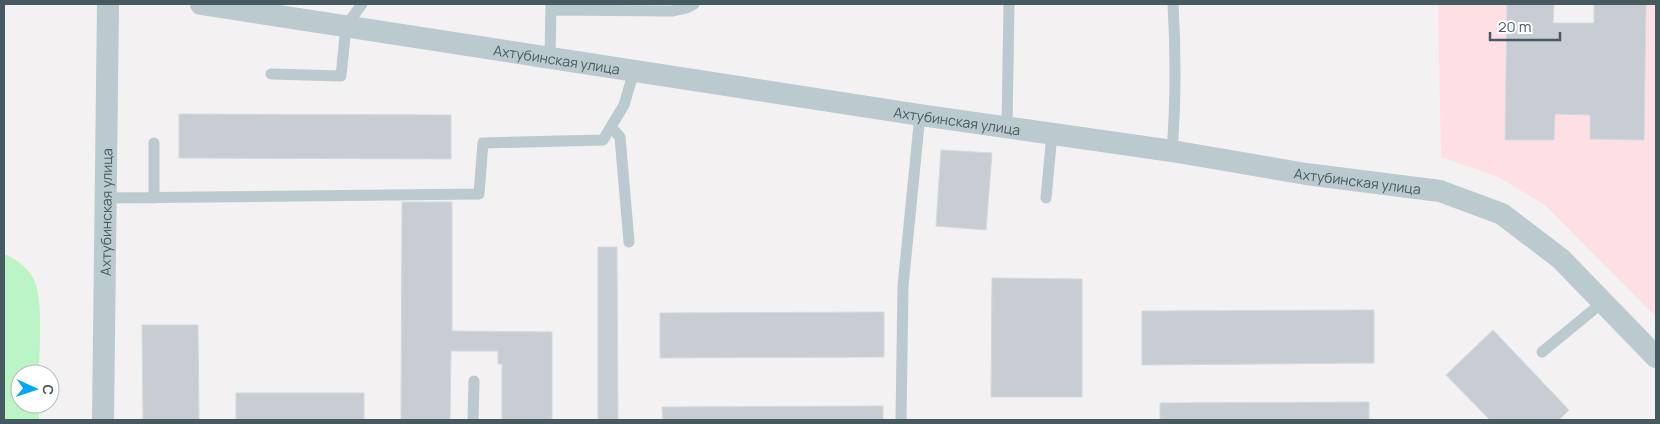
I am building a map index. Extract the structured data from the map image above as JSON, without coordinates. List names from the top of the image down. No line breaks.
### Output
{"streets":{"street":["Ахтубинская улица"]},"scale_bar":"20 m","north":"right"}
